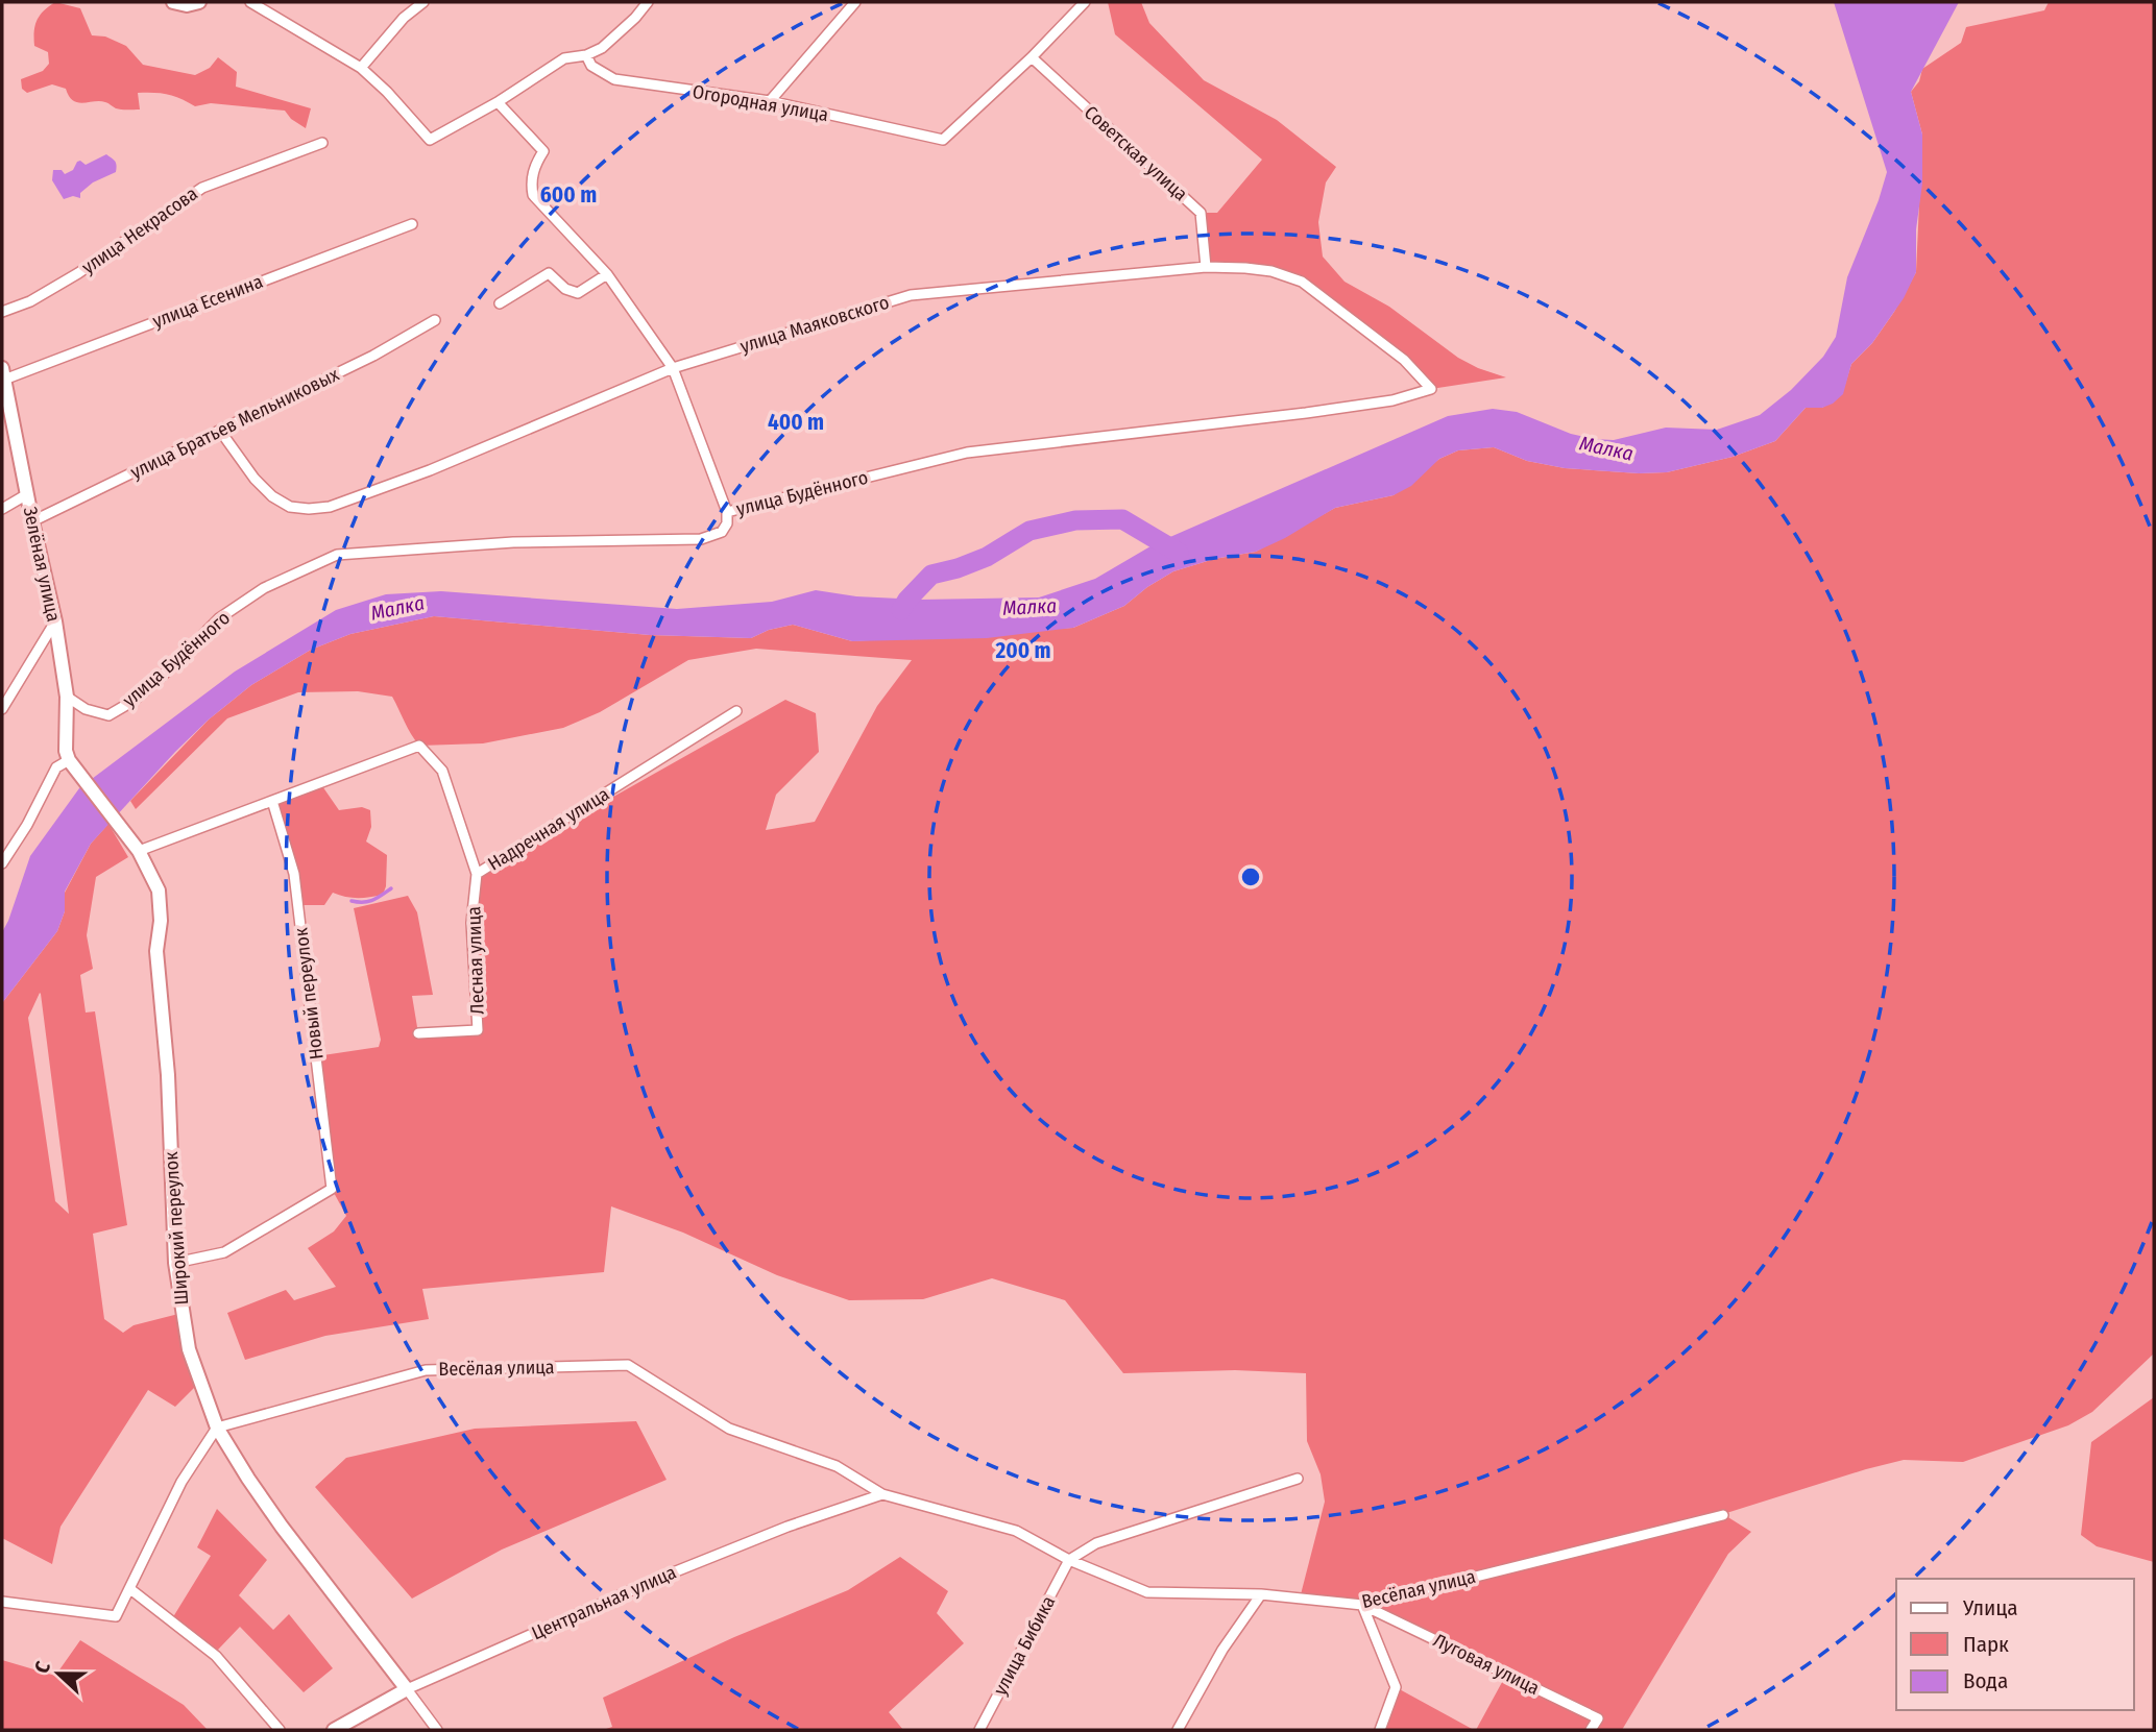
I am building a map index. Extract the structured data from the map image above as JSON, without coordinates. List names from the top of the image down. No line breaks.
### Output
{"streets":{"street":["Огородная улица","Советская улица","улица Некрасова","улица Есенина","улица Маяковского","улица Братьев Мельниковых","улица Будённого","Зелёная улица","Надречная улица","Лесная улица","Новый переулок","Широкий переулок","Весёлая улица","Центральная улица","улица Бибика","Луговая улица"]},"crossings":[["Огородная улица","Советская улица"],["Советская улица","улица Маяковского"],["улица Есенина","Зелёная улица"],["улица Маяковского","улица Братьев Мельниковых"],["улица Маяковского","улица Будённого"],["улица Братьев Мельниковых","Зелёная улица"],["улица Будённого","Зелёная улица"],["Зелёная улица","Широкий переулок"],["Надречная улица","Лесная улица"],["Надречная улица","Новый переулок"],["Надречная улица","Широкий переулок"],["Новый переулок","Широкий переулок"],["Широкий переулок","Весёлая улица"],["Широкий переулок","Центральная улица"],["Весёлая улица","Центральная улица"],["Весёлая улица","улица Бибика"],["Весёлая улица","Луговая улица"]],"water":["Малка"],"legend":["Улица","Парк","Вода"],"north":"left","rings":["600 m","400 m","200 m"]}
